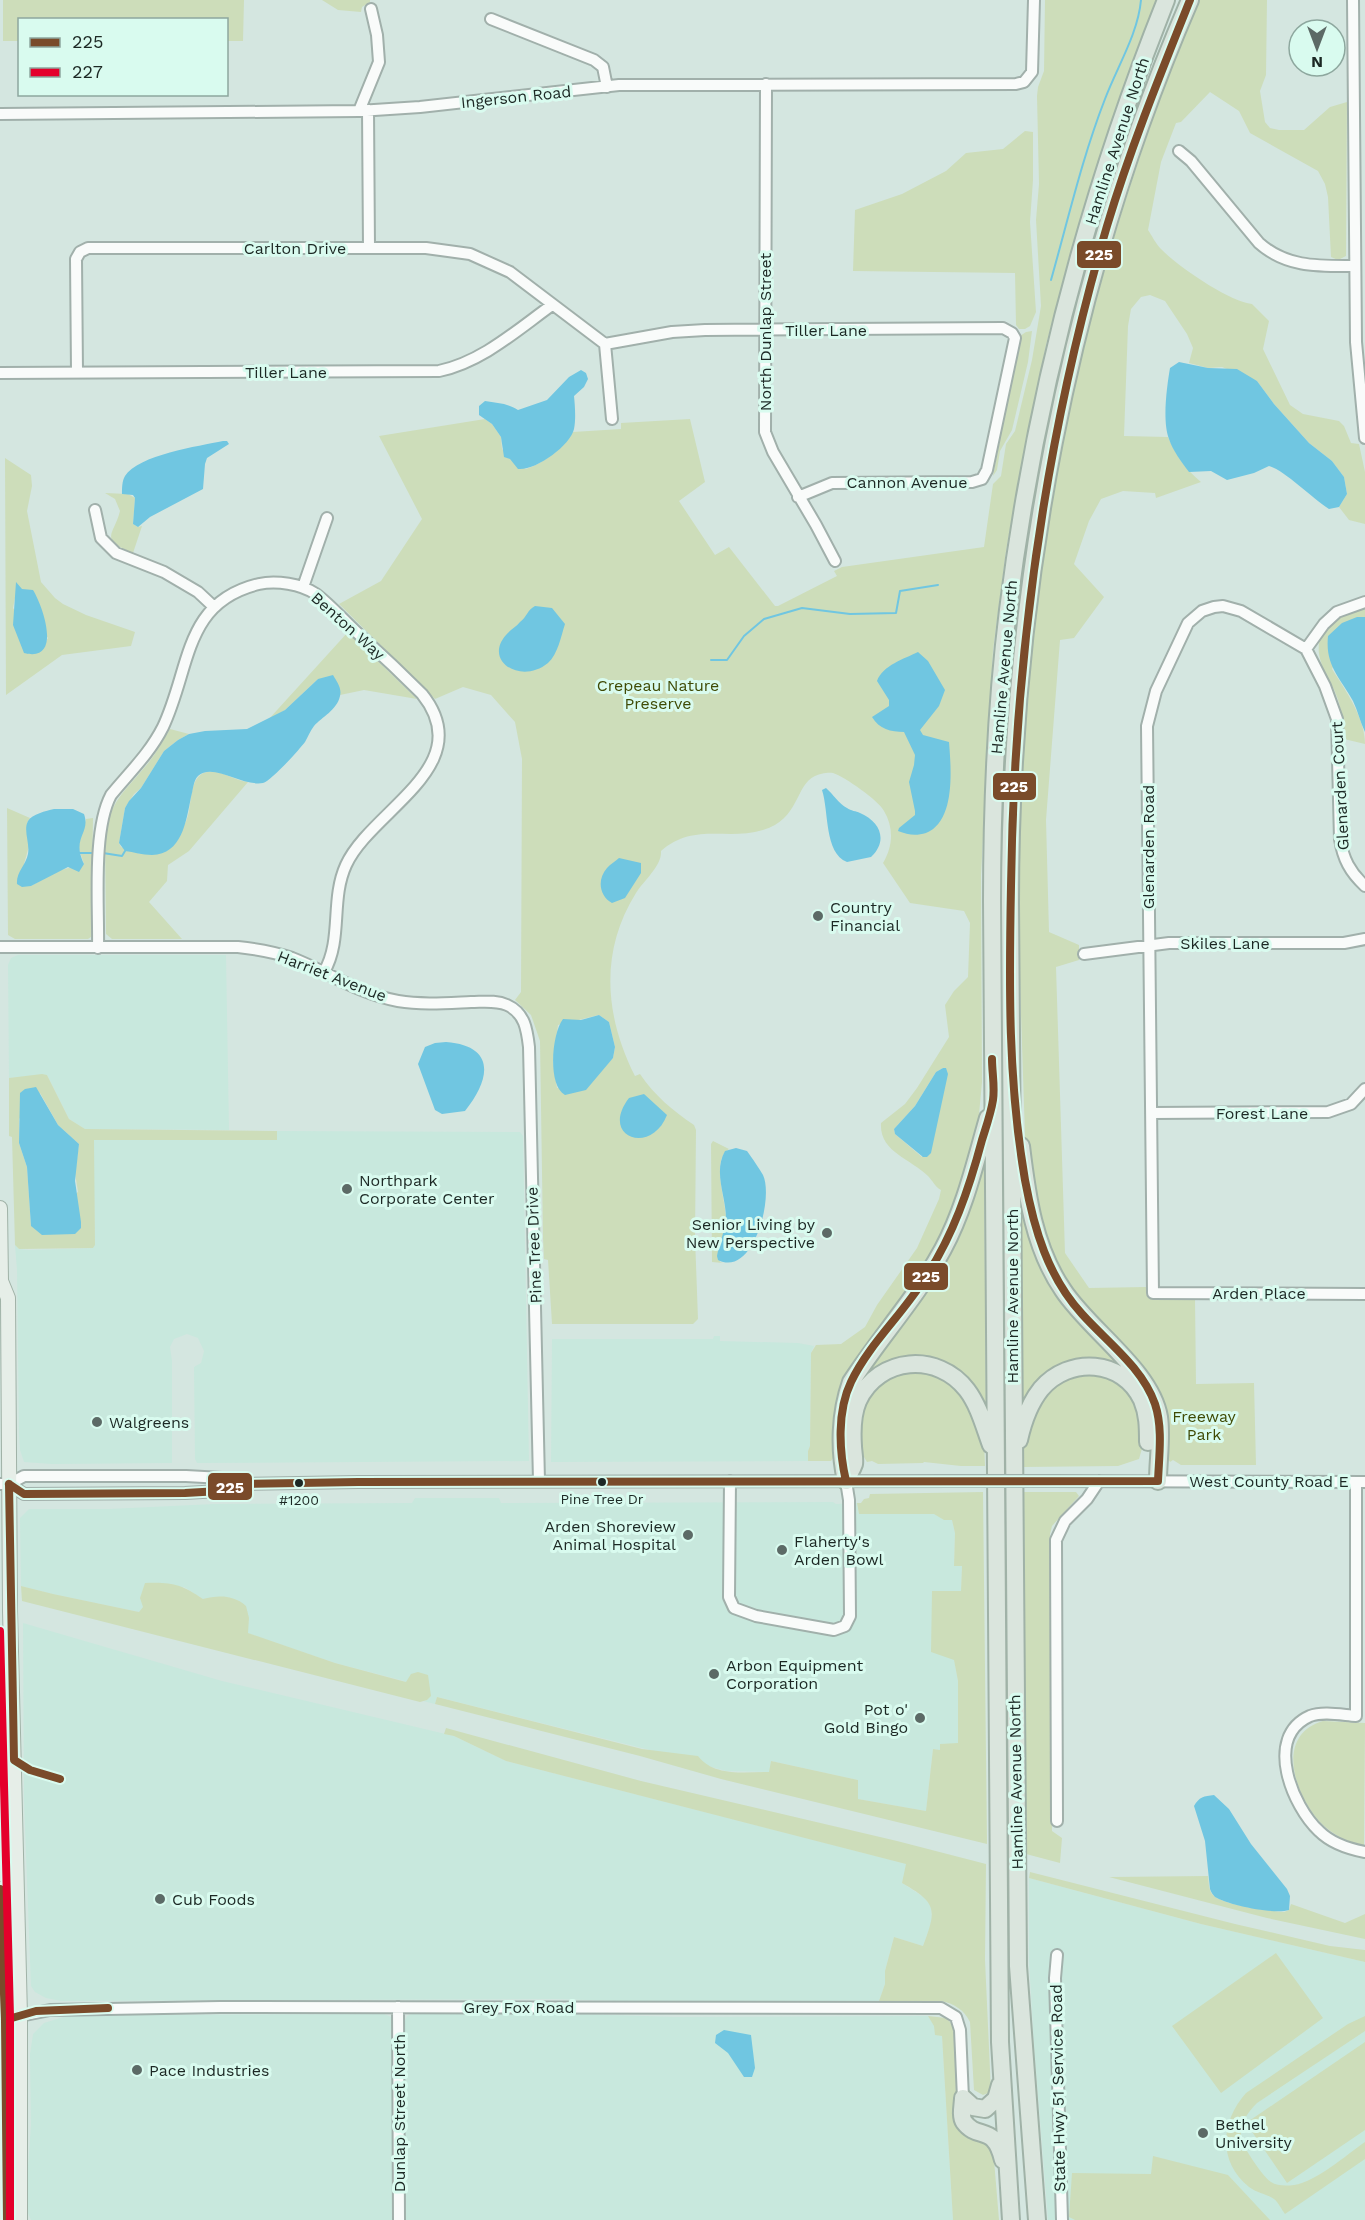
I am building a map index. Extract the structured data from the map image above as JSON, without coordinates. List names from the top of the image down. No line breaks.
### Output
{"streets":{"highway":["Hamline Avenue North"],"street":["Ingerson Road","Carlton Drive","Tiller Lane","North Dunlap Street","Cannon Avenue","Benton Way","Glenarden Court","Glenarden Road","Skiles Lane","Harriet Avenue","Forest Lane","Pine Tree Drive","Arden Place","West County Road E","Grey Fox Road","State Hwy 51 Service Road","Dunlap Street North"]},"crossings":[["Ingerson Road","North Dunlap Street"],["Carlton Drive","Tiller Lane"],["Tiller Lane","North Dunlap Street"],["Tiller Lane","Cannon Avenue"],["North Dunlap Street","Cannon Avenue"],["Benton Way","Harriet Avenue"],["Glenarden Court","Glenarden Road"],["Glenarden Road","Skiles Lane"],["Glenarden Road","Forest Lane"],["Glenarden Road","Arden Place"],["Harriet Avenue","Pine Tree Drive"],["Pine Tree Drive","West County Road E"],["Grey Fox Road","Dunlap Street North"]],"parks":["Crepeau Nature Preserve","Freeway Park"],"places":["Country Financial","Northpark Corporate Center","Senior Living by New Perspective","Walgreens","Pine Tree Dr","#1200","Arden Shoreview Animal Hospital","Flaherty's Arden Bowl","Arbon Equipment Corporation","Pot o' Gold Bingo","Cub Foods","Pace Industries","Bethel University"],"lines":["transit line 225","transit line 227"],"legend":["225","227"],"north":"bottom"}
